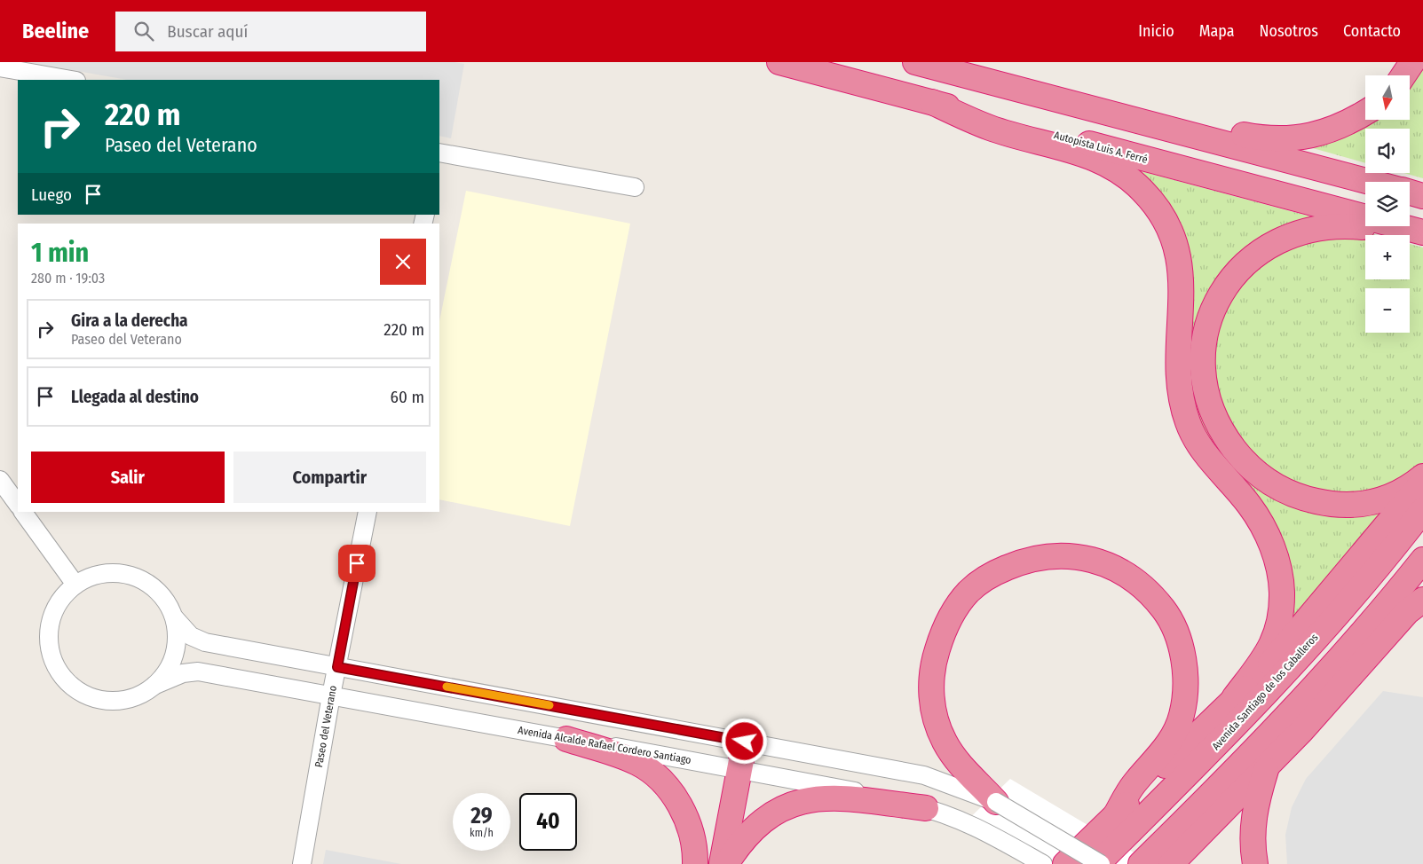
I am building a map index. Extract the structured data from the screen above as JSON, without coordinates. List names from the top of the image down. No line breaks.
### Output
{"streets":{"highway":["Autopista Luis A. Ferré","Avenida Santiago de los Caballeros"],"street":["Paseo del Veterano","Avenida Alcalde Rafael Cordero Santiago"]},"crossings":[["Paseo del Veterano","Avenida Alcalde Rafael Cordero Santiago"]],"north":"bottom","page":{"header":"Beeline","search":"Buscar aquí","nav":["Inicio","Mapa","Nosotros","Contacto"],"map_buttons":["+","−"],"turn":["220 m","Paseo del Veterano"],"then":"Luego","heading":["1 min","280 m · 19:03"],"list":[{"name":"Gira a la derecha","note":"Paseo del Veterano","value":"220 m"},{"name":"Llegada al destino","value":"60 m"}],"buttons":["Salir","Compartir"],"speed":"29 km/h","limit":"40"}}
